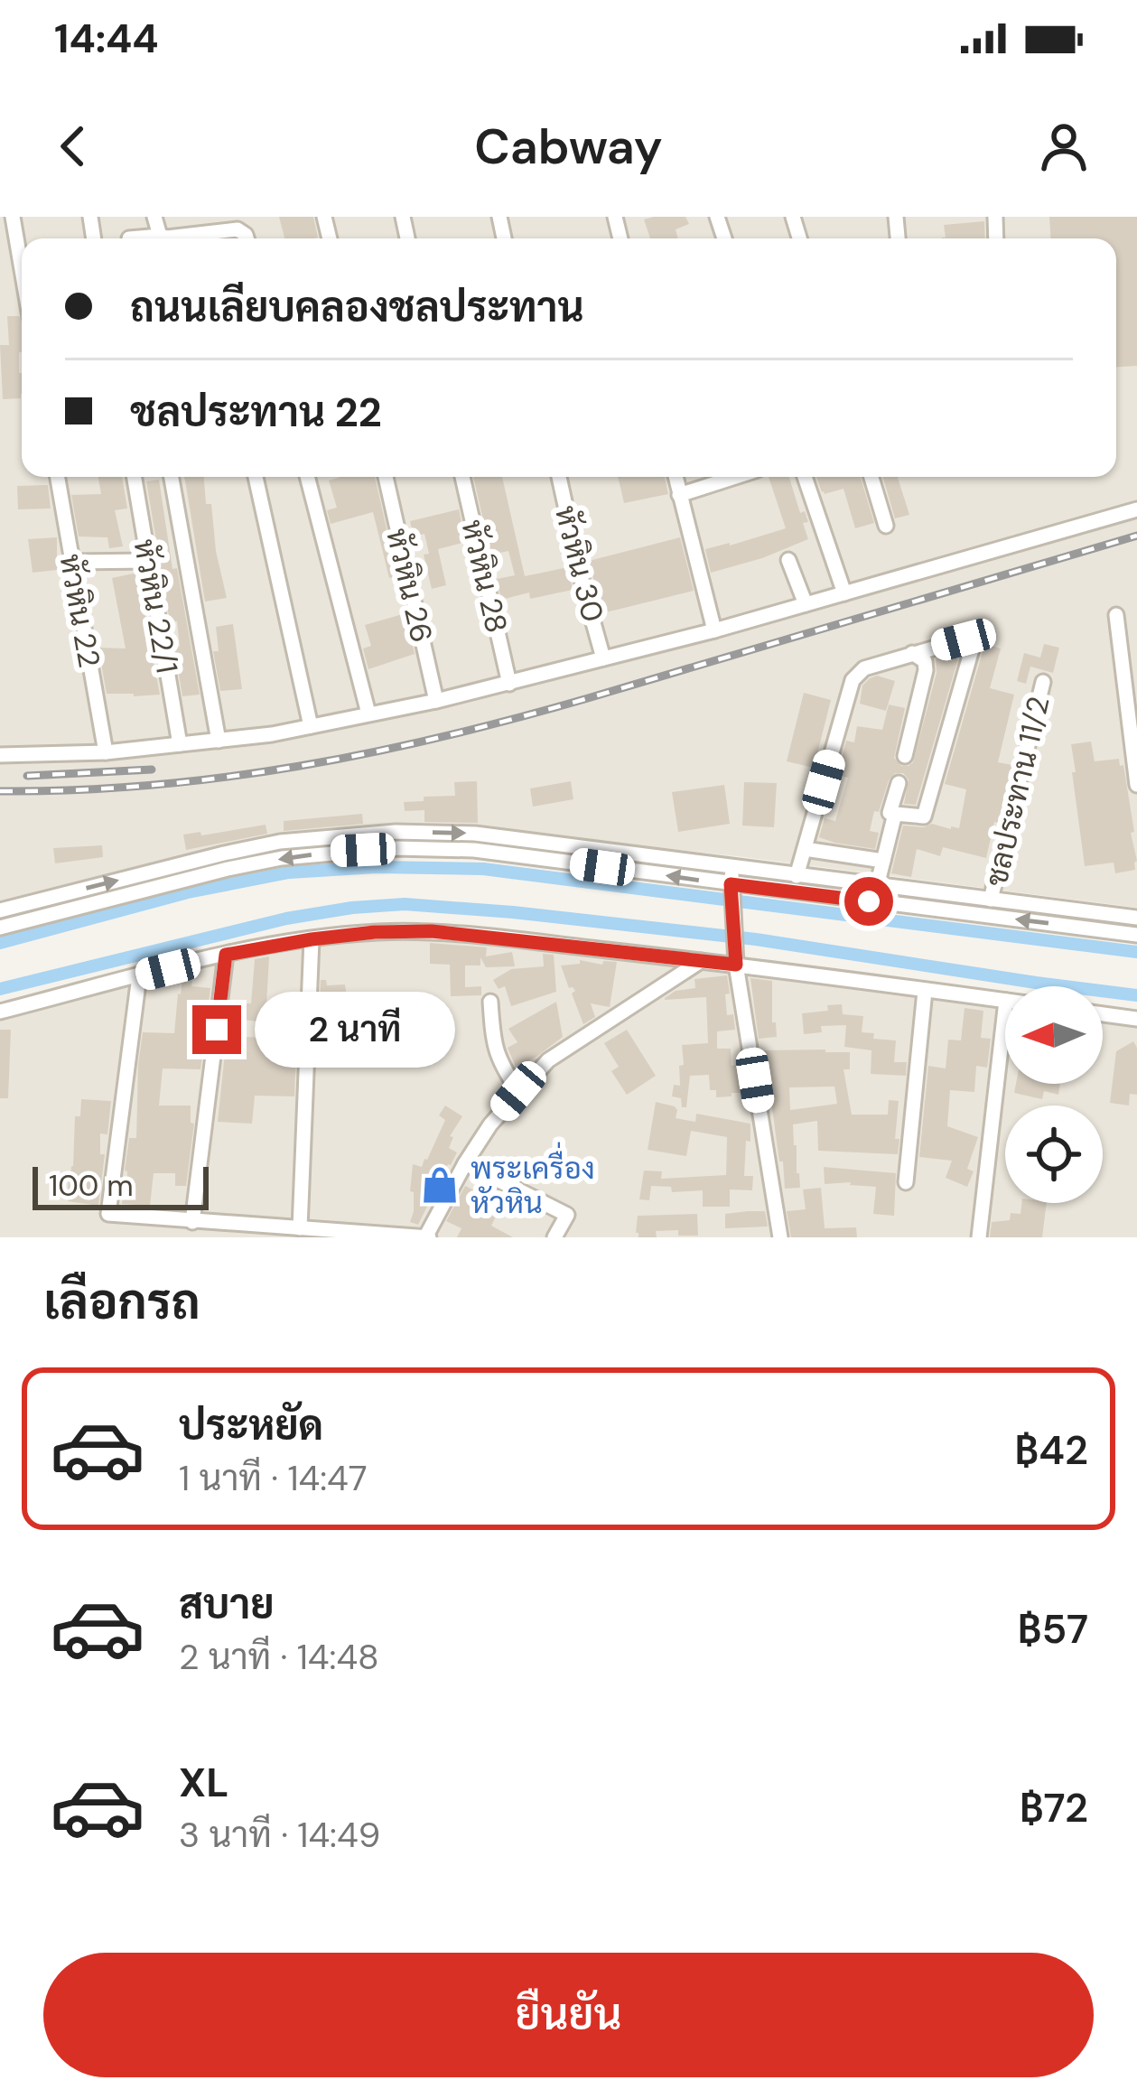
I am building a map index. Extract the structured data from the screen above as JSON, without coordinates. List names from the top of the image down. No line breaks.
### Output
{"streets":{"street":["หัวหิน 30","หัวหิน 28","หัวหิน 26","หัวหิน 22/1","หัวหิน 22","ชลประทาน 11/2"]},"places":{"shop":["พระเครื่อง หัวหิน"]},"scale_bar":"100 m","north":"left","page":{"status":"14:44","header":"Cabway","banner":["ถนนเลียบคลองชลประทาน","ชลประทาน 22"],"bubble":"2 นาที","scale":"100 m","heading":"เลือกรถ","list":[{"name":"ประหยัด","note":"1 นาที · 14:47","value":"฿42"},{"name":"สบาย","note":"2 นาที · 14:48","value":"฿57"},{"name":"XL","note":"3 นาที · 14:49","value":"฿72"}],"buttons":"ยืนยัน"}}
